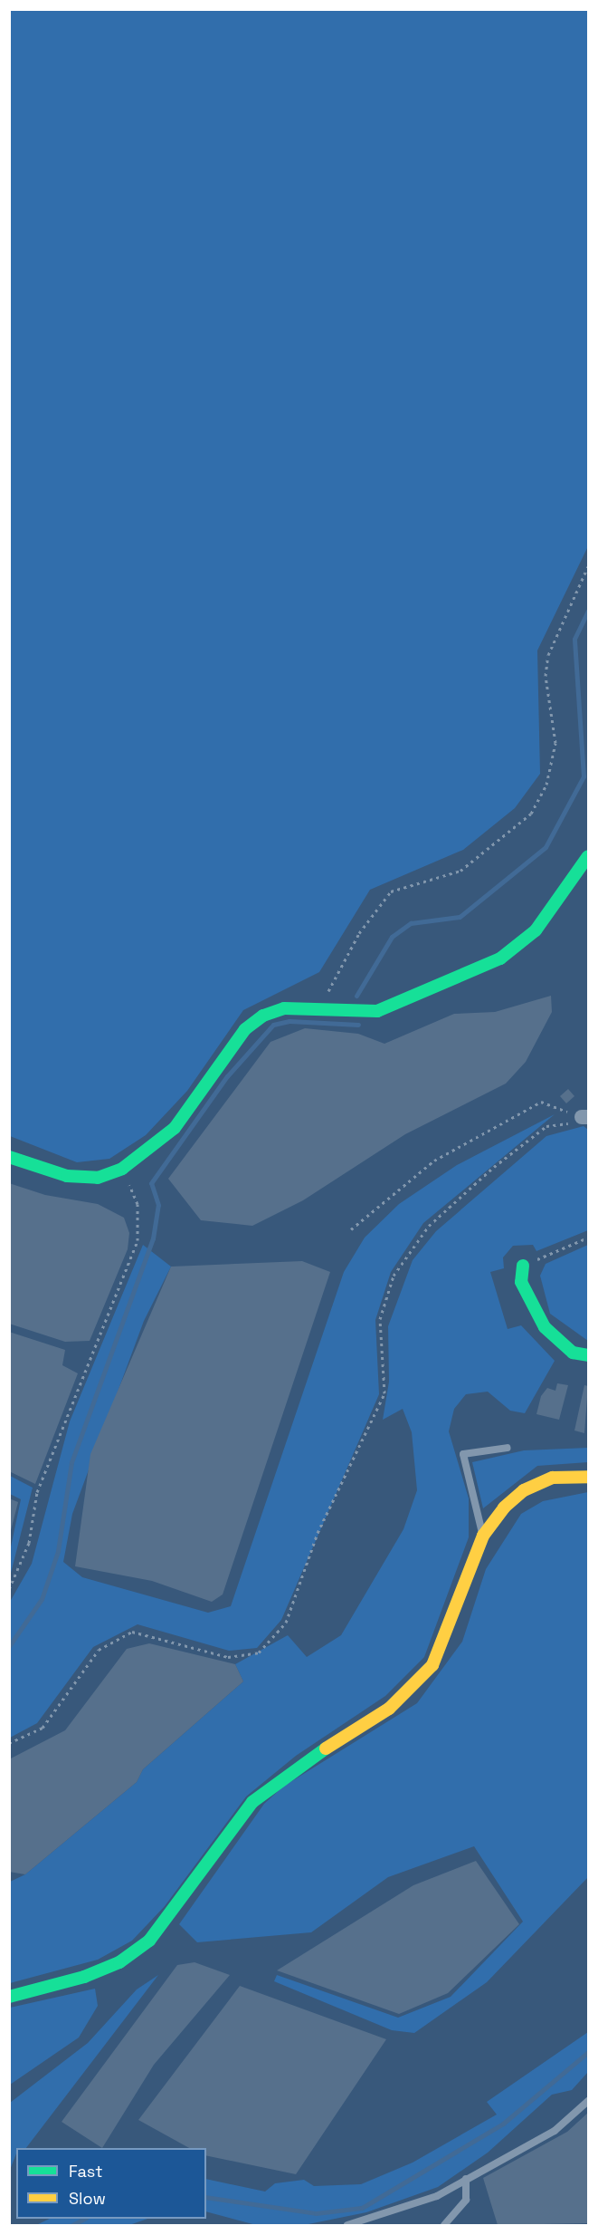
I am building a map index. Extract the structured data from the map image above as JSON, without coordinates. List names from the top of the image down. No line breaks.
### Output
{"legend":["Fast","Slow"]}
